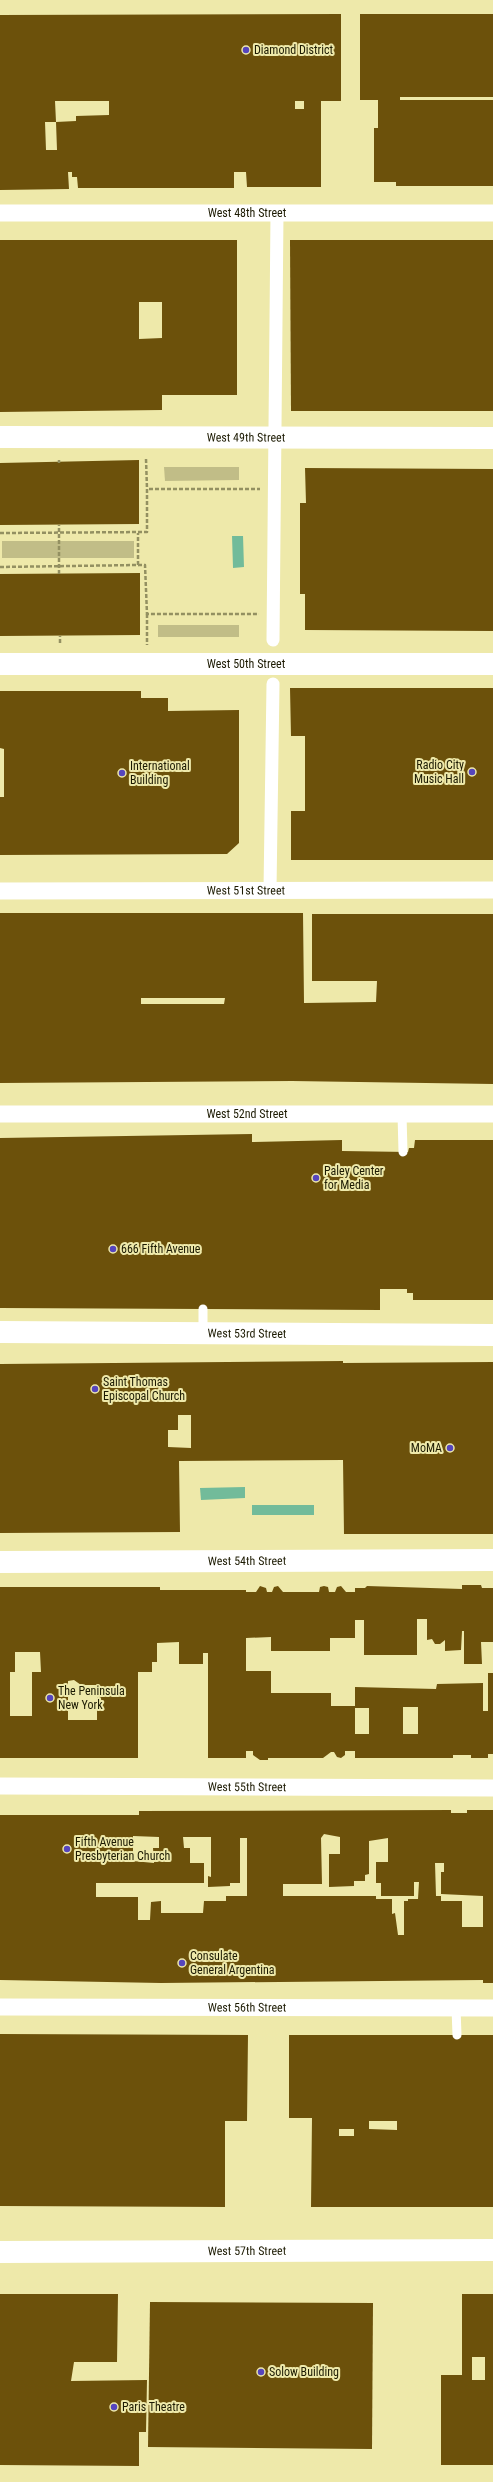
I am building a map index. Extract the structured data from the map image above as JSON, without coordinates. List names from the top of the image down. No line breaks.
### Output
{"streets":{"main road":["West 49th Street","West 50th Street","West 53rd Street","West 54th Street","West 57th Street"],"street":["West 48th Street","West 51st Street","West 52nd Street","West 55th Street","West 56th Street"]},"places":["Diamond District","Radio City Music Hall","International Building","Paley Center for Media","666 Fifth Avenue","Saint Thomas Episcopal Church","MoMA","The Peninsula New York","Fifth Avenue Presbyterian Church","Consulate General Argentina","Solow Building","Paris Theatre"]}
